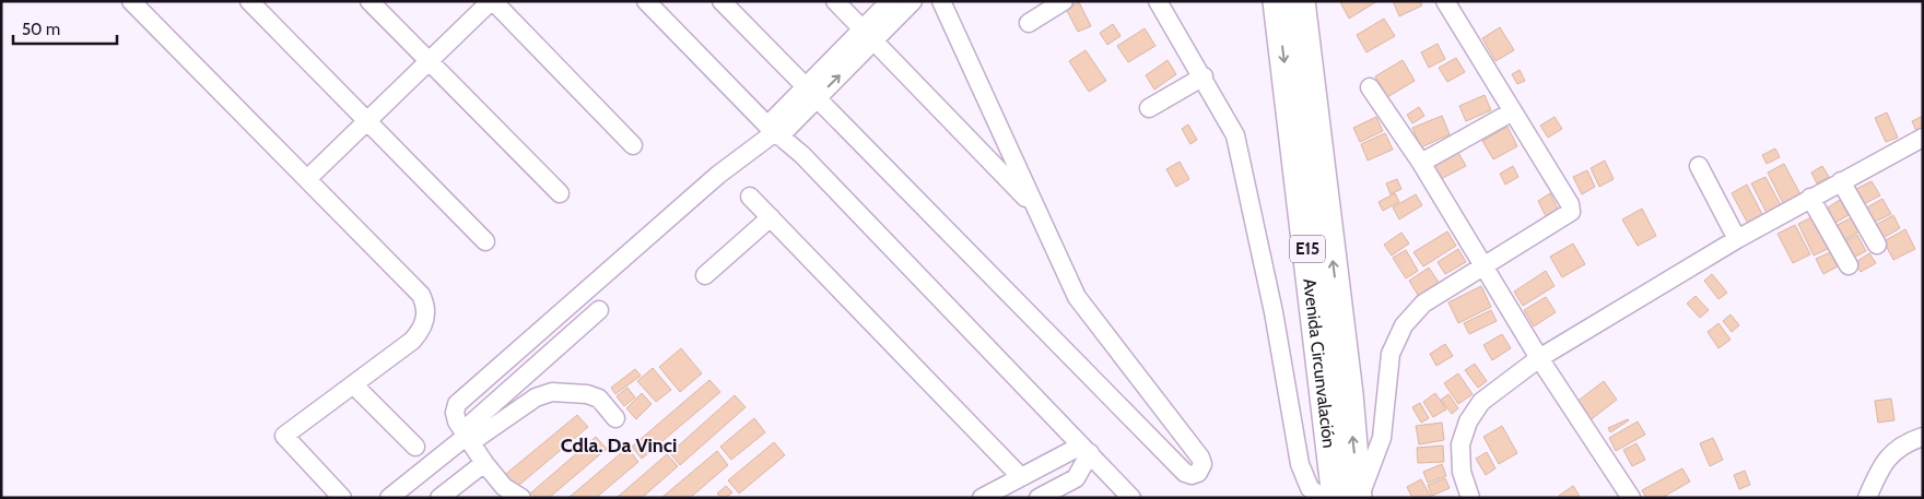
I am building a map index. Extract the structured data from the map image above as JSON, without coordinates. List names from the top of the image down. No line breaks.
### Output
{"streets":{"highway":["E15","Avenida Circunvalación"]},"districts":["Cdla. Da Vinci"],"scale_bar":"50 m"}
